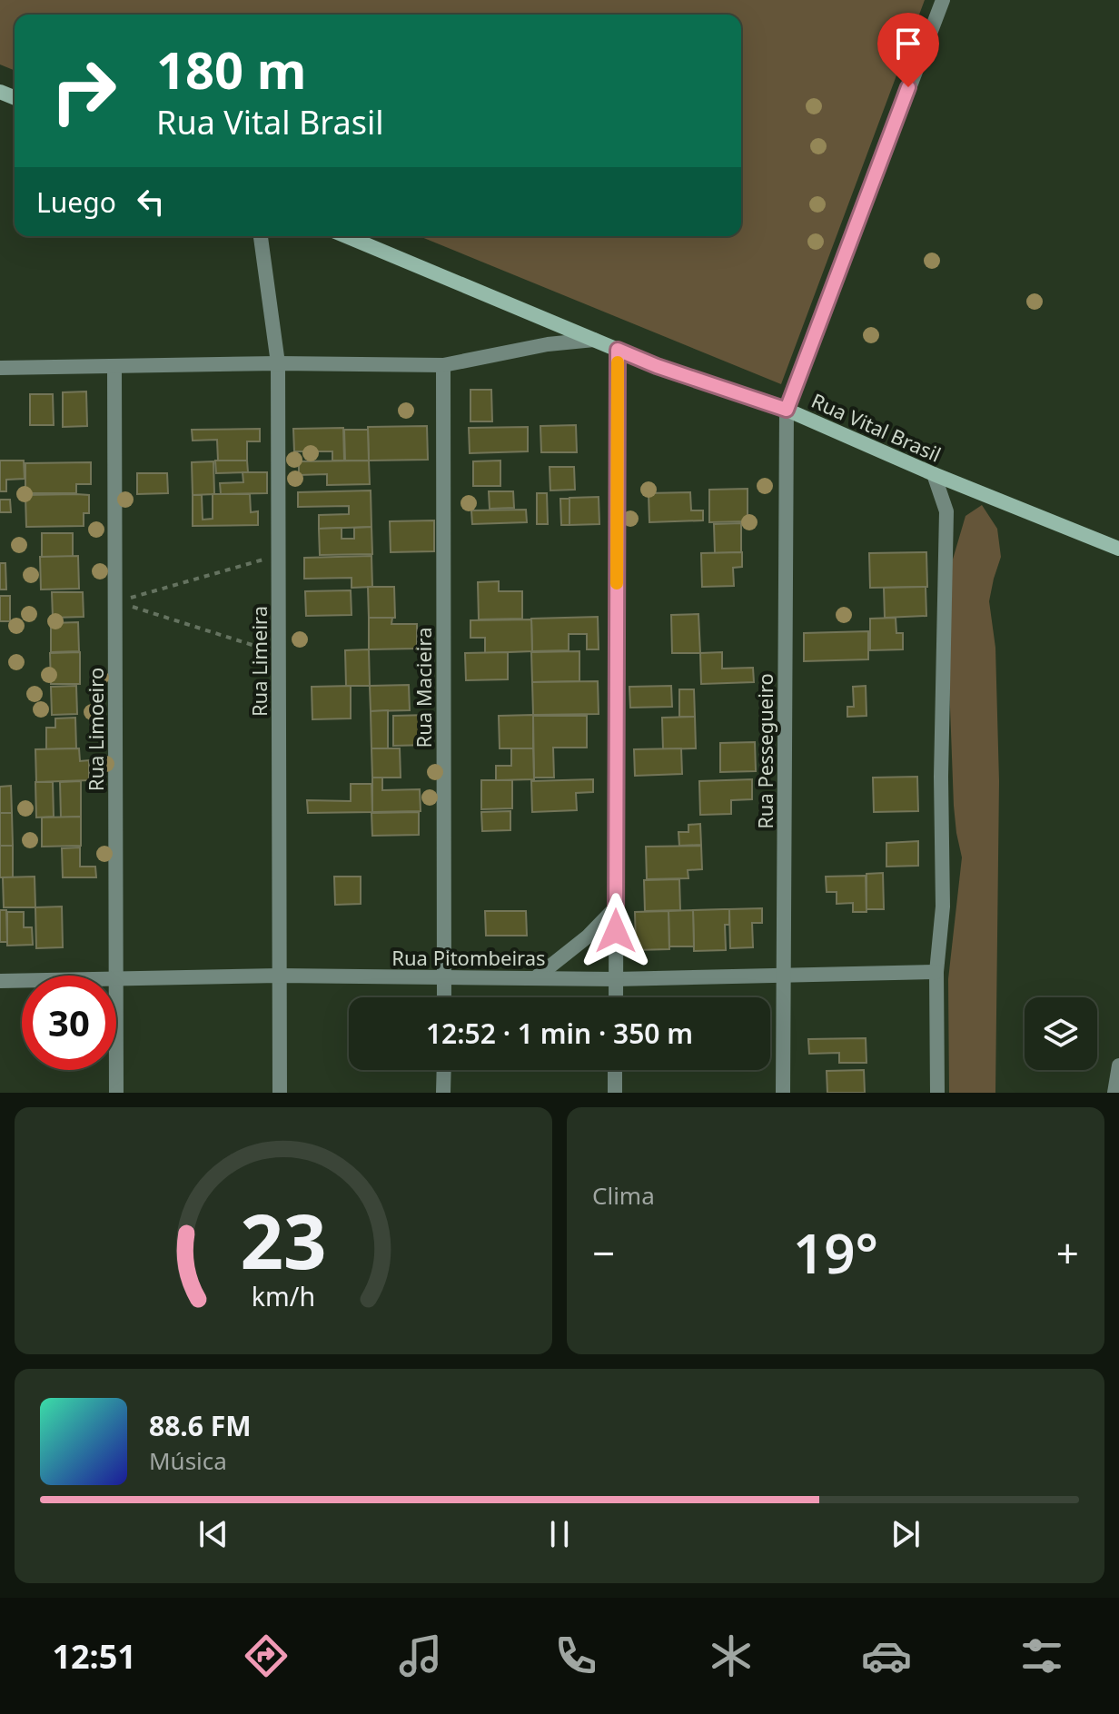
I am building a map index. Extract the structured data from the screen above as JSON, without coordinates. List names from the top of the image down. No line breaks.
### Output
{"streets":{"main road":["Rua Vital Brasil"],"street":["Rua Limeira","Rua Macieira","Rua Limoeiro","Rua Pessegueiro","Rua Pitombeiras"]},"crossings":[["Rua Vital Brasil","Rua Pessegueiro"],["Rua Limeira","Rua Pitombeiras"],["Rua Macieira","Rua Pitombeiras"],["Rua Pessegueiro","Rua Pitombeiras"]],"page":{"turn":["180 m","Rua Vital Brasil"],"then":"Luego","limit":"30","trip":"12:52 · 1 min · 350 m","tile":"Clima","heat":["−","19°","+"],"song":["88.6 FM","Música"],"tabs":"12:51","gauge":["23","km/h"]}}
